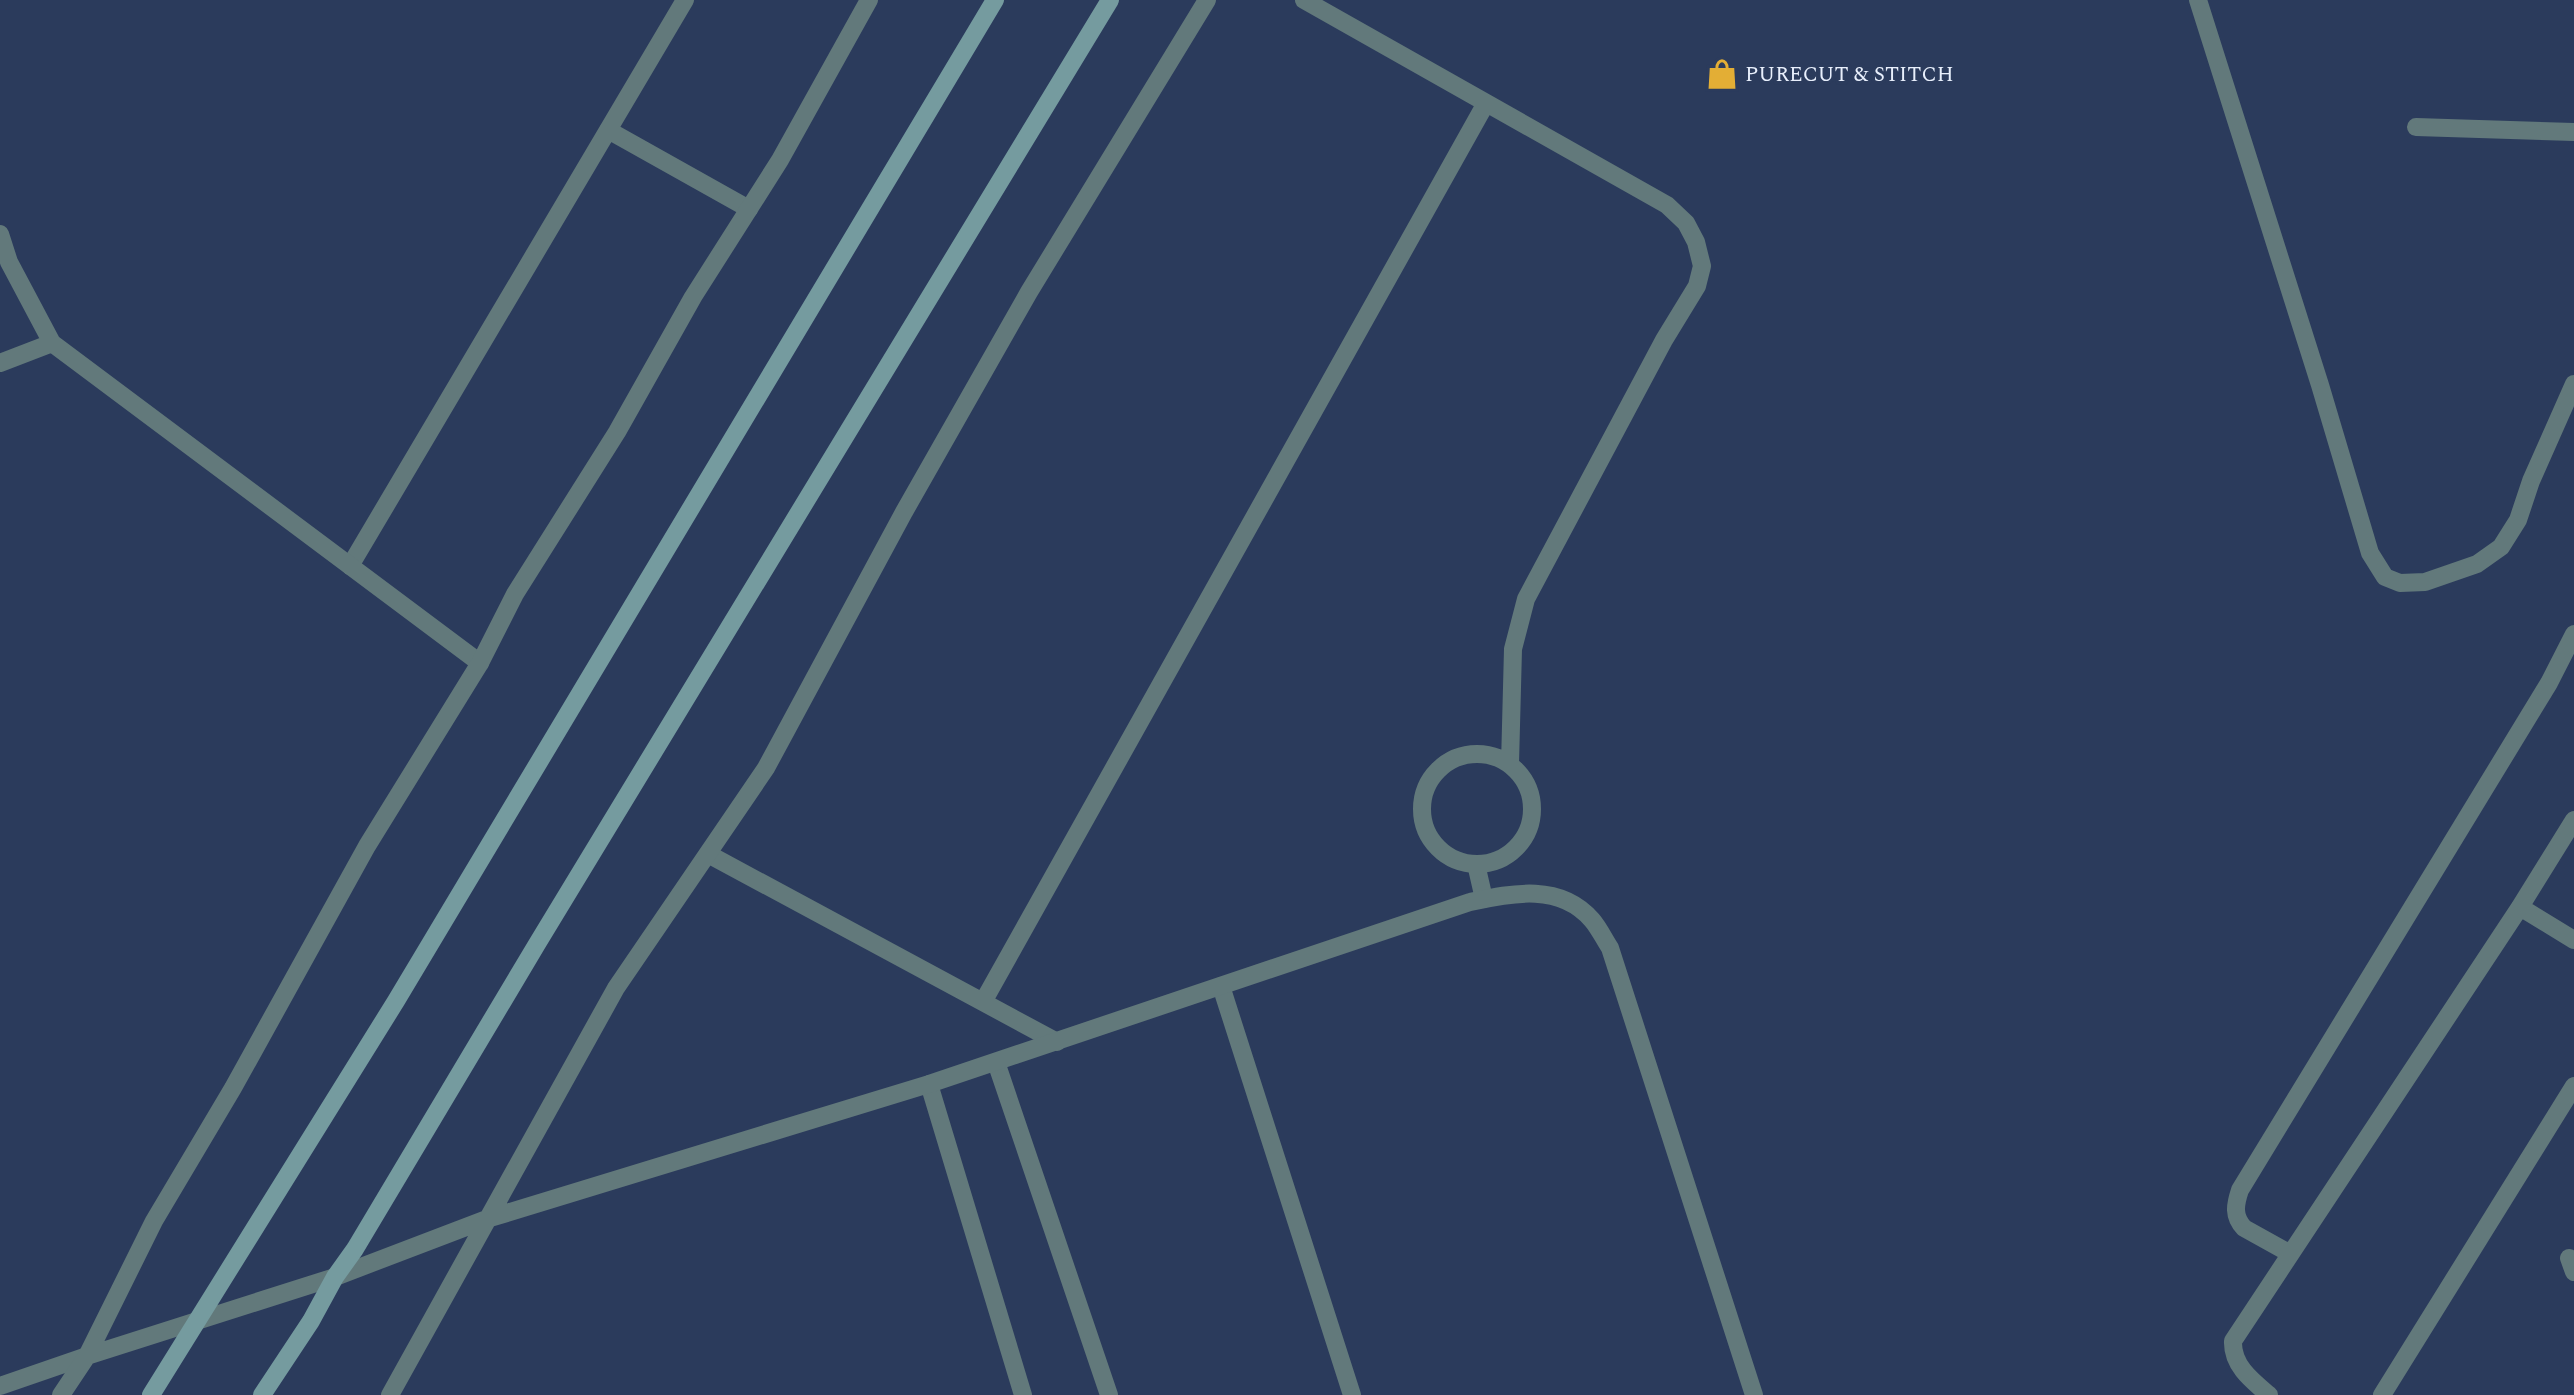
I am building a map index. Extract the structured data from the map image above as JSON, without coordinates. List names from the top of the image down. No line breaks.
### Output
{"places":{"shop":["PURECUT & STITCH"]}}
